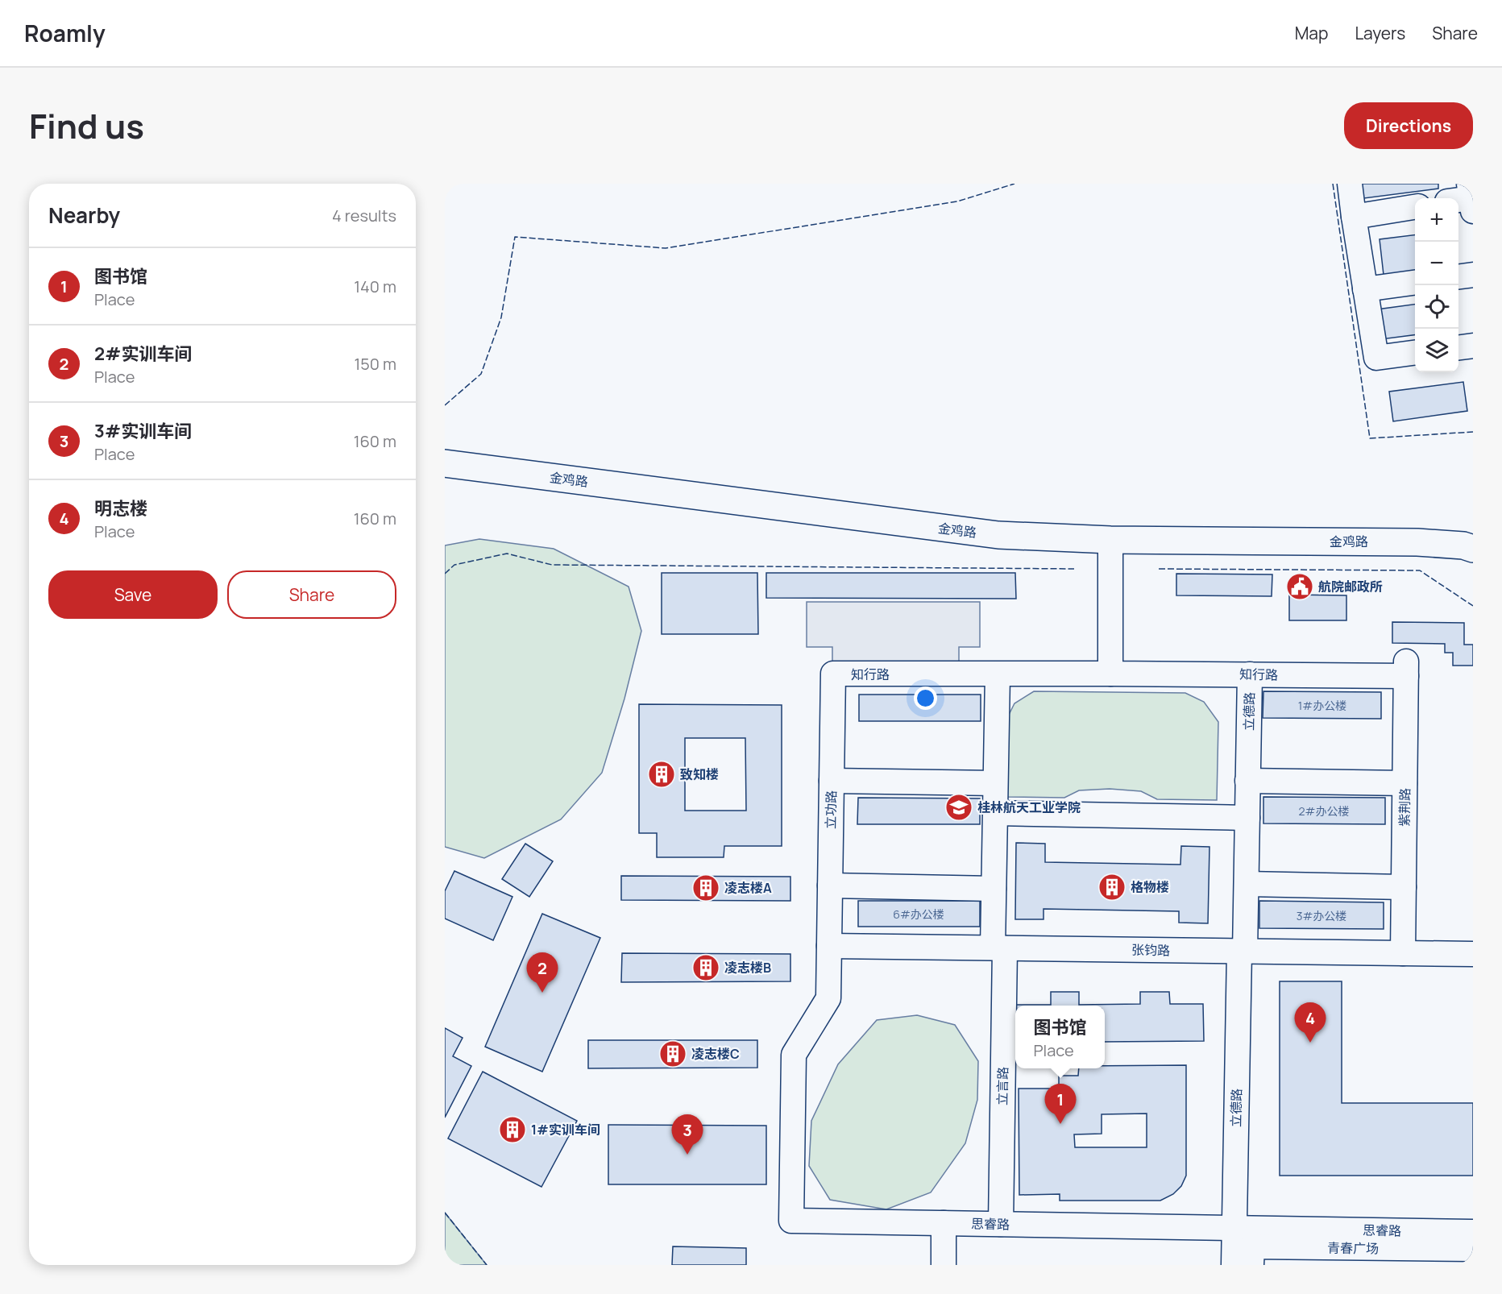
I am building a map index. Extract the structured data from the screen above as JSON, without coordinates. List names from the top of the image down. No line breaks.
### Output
{"streets":{"main road":["金鸡路"],"street":["知行路","立德路","紫荆路","立功路","张钧路","立言路","思睿路","青春广场"]},"crossings":[["知行路","立德路"],["知行路","紫荆路"],["知行路","立功路"],["知行路","立言路"],["立德路","张钧路"],["立德路","思睿路"],["紫荆路","张钧路"],["立功路","张钧路"],["立功路","思睿路"],["张钧路","立言路"],["张钧路","思睿路"],["立言路","思睿路"]],"places":{"public building":["航院邮政所"],"building":["致知楼","格物楼","凌志楼A","凌志楼B","凌志楼C","1#实训车间"],"school or university":["桂林航天工业学院"]},"house_numbers":["1#办公楼","2#办公楼","6#办公楼","3#办公楼"],"page":{"header":"Roamly","nav":["Map","Layers","Share"],"title":"Find us","buttons":["Directions",["Save","Share"]],"heading":["Nearby","4 results"],"map_buttons":["+","−"],"list":[{"mark":"1","name":"图书馆","note":"Place","value":"140 m"},{"mark":"2","name":"2#实训车间","note":"Place","value":"150 m"},{"mark":"3","name":"3#实训车间","note":"Place","value":"160 m"},{"mark":"4","name":"明志楼","note":"Place","value":"160 m"}],"pins":["2","4","1","3"],"popup":["图书馆","Place"]}}
